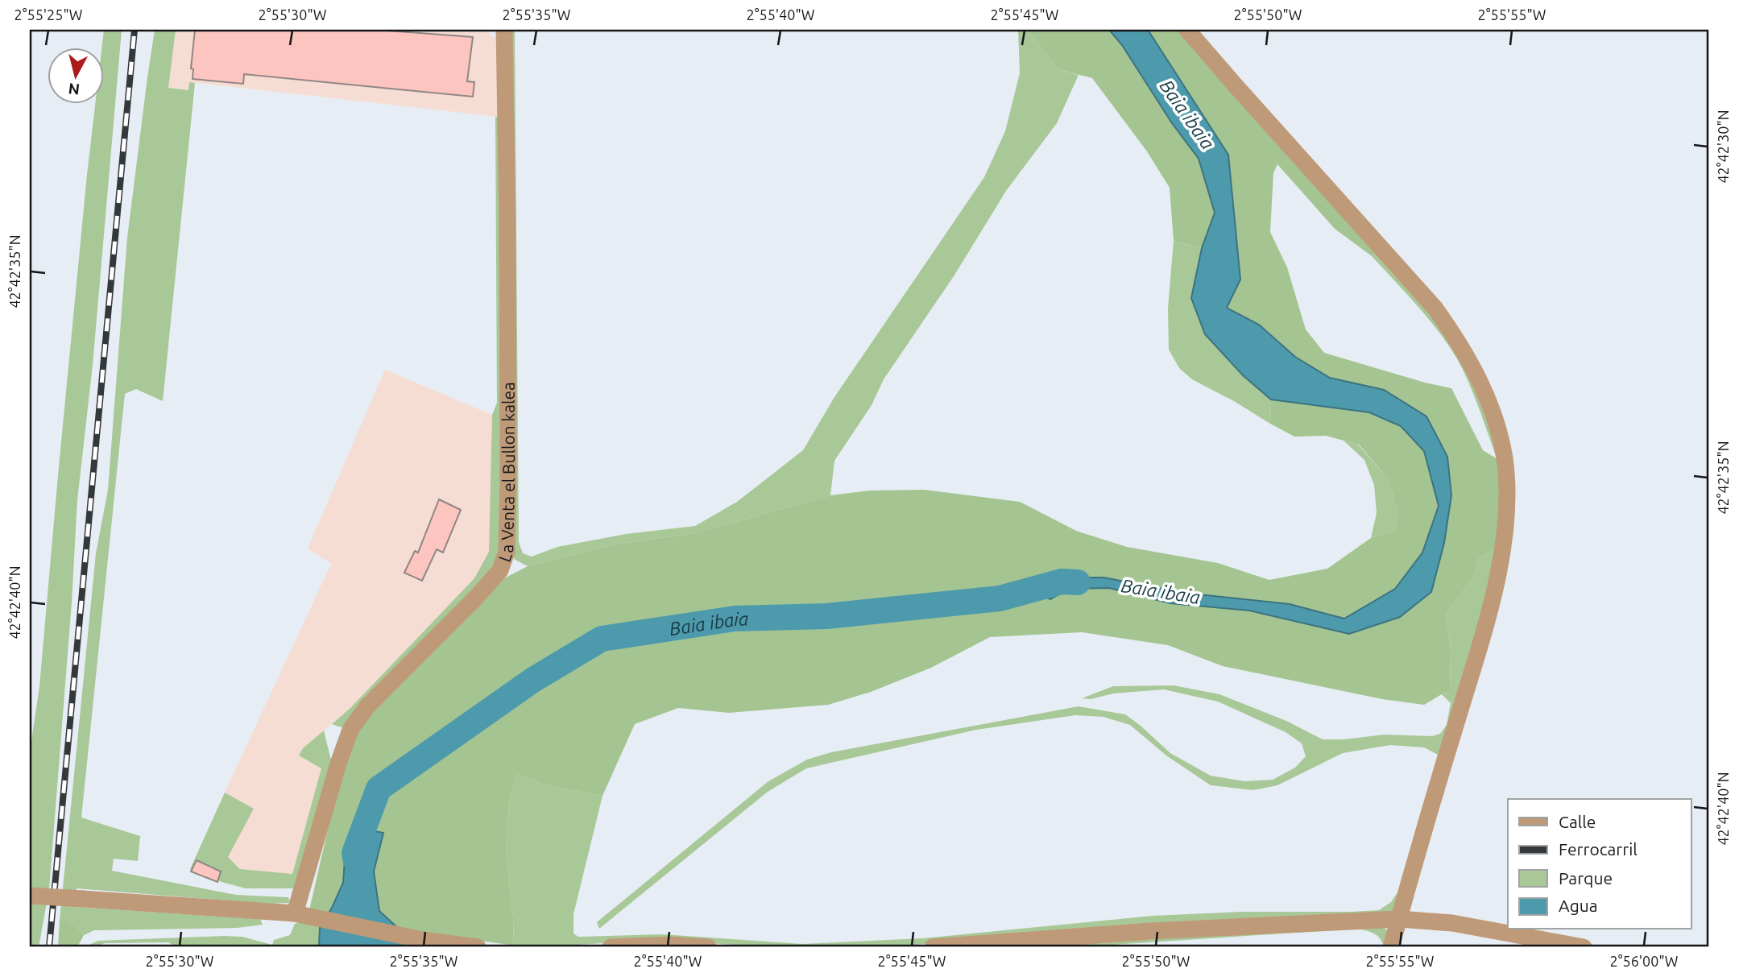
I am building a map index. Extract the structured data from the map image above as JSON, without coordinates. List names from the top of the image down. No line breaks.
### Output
{"streets":{"street":["La Venta el Bullon kalea"]},"water":["Baia ibaia"],"legend":["Calle","Ferrocarril","Parque","Agua"],"north":"bottom","coordinates":["2°55'25\"W","2°55'30\"W","2°55'35\"W","2°55'40\"W","2°55'45\"W","2°55'50\"W","2°55'55\"W","42°42'30\"N","42°42'35\"N","42°42'40\"N","2°56'00\"W"]}
